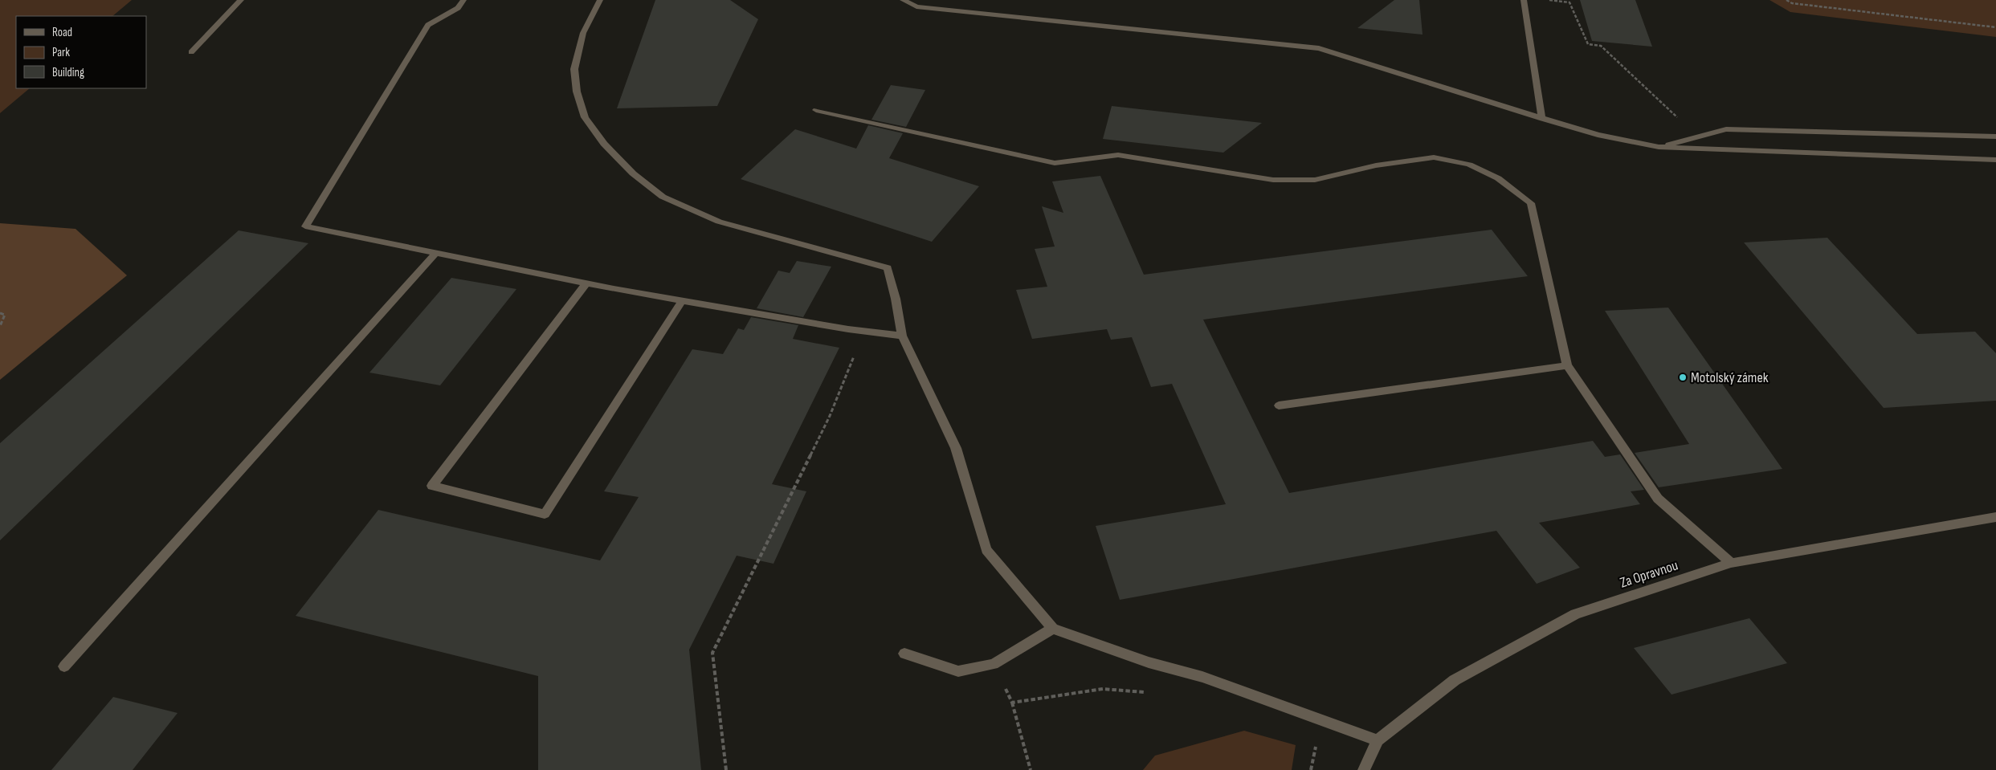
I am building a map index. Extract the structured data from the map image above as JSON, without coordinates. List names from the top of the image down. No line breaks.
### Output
{"streets":{"street":["Za Opravnou"]},"places":["Motolský zámek"],"legend":["Road","Park","Building"]}
